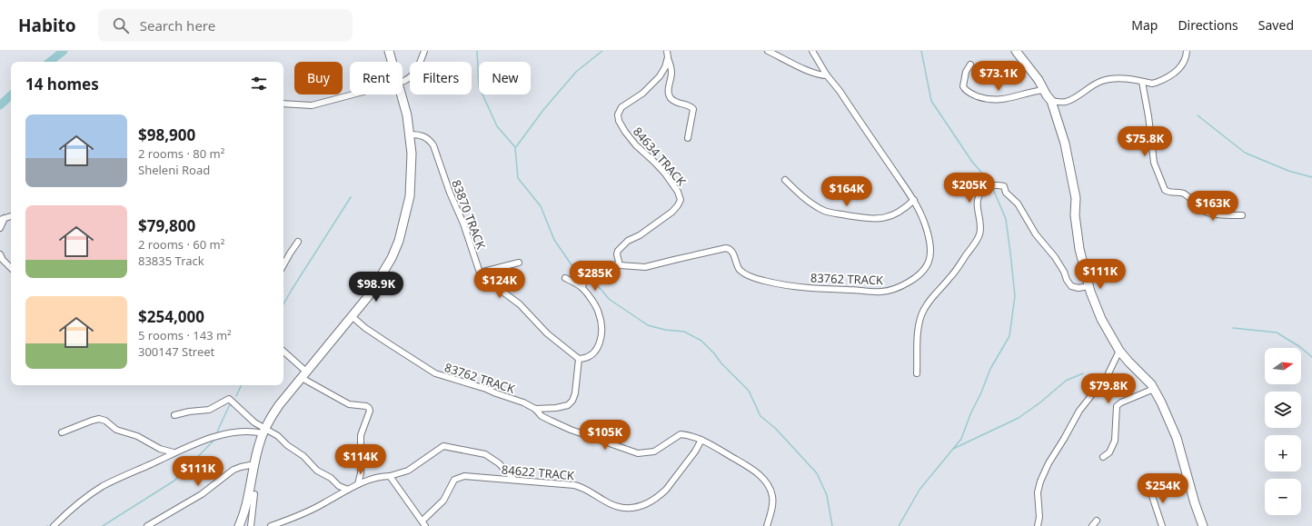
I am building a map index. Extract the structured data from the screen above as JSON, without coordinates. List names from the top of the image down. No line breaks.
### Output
{"streets":{"street":["84634 TRACK","83870 TRACK","83762 TRACK","84622 TRACK"]},"crossings":[["84634 TRACK","83762 TRACK"],["83870 TRACK","83762 TRACK"]],"north":"right","page":{"header":"Habito","search":"Search here","nav":["Map","Directions","Saved"],"price":["$73.1K","$75.8K","$205K","$164K","$163K","$111K","$285K","$124K","$98.9K","$79.8K","$105K","$114K","$111K","$254K"],"chip":["Buy","Rent","Filters","New"],"heading":"14 homes","list":[{"name":"$98,900","note":"2 rooms · 80 m² · Sheleni Road"},{"name":"$79,800","note":"2 rooms · 60 m² · 83835 Track"},{"name":"$254,000","note":"5 rooms · 143 m² · 300147 Street"}],"map_buttons":["+","−"]}}
